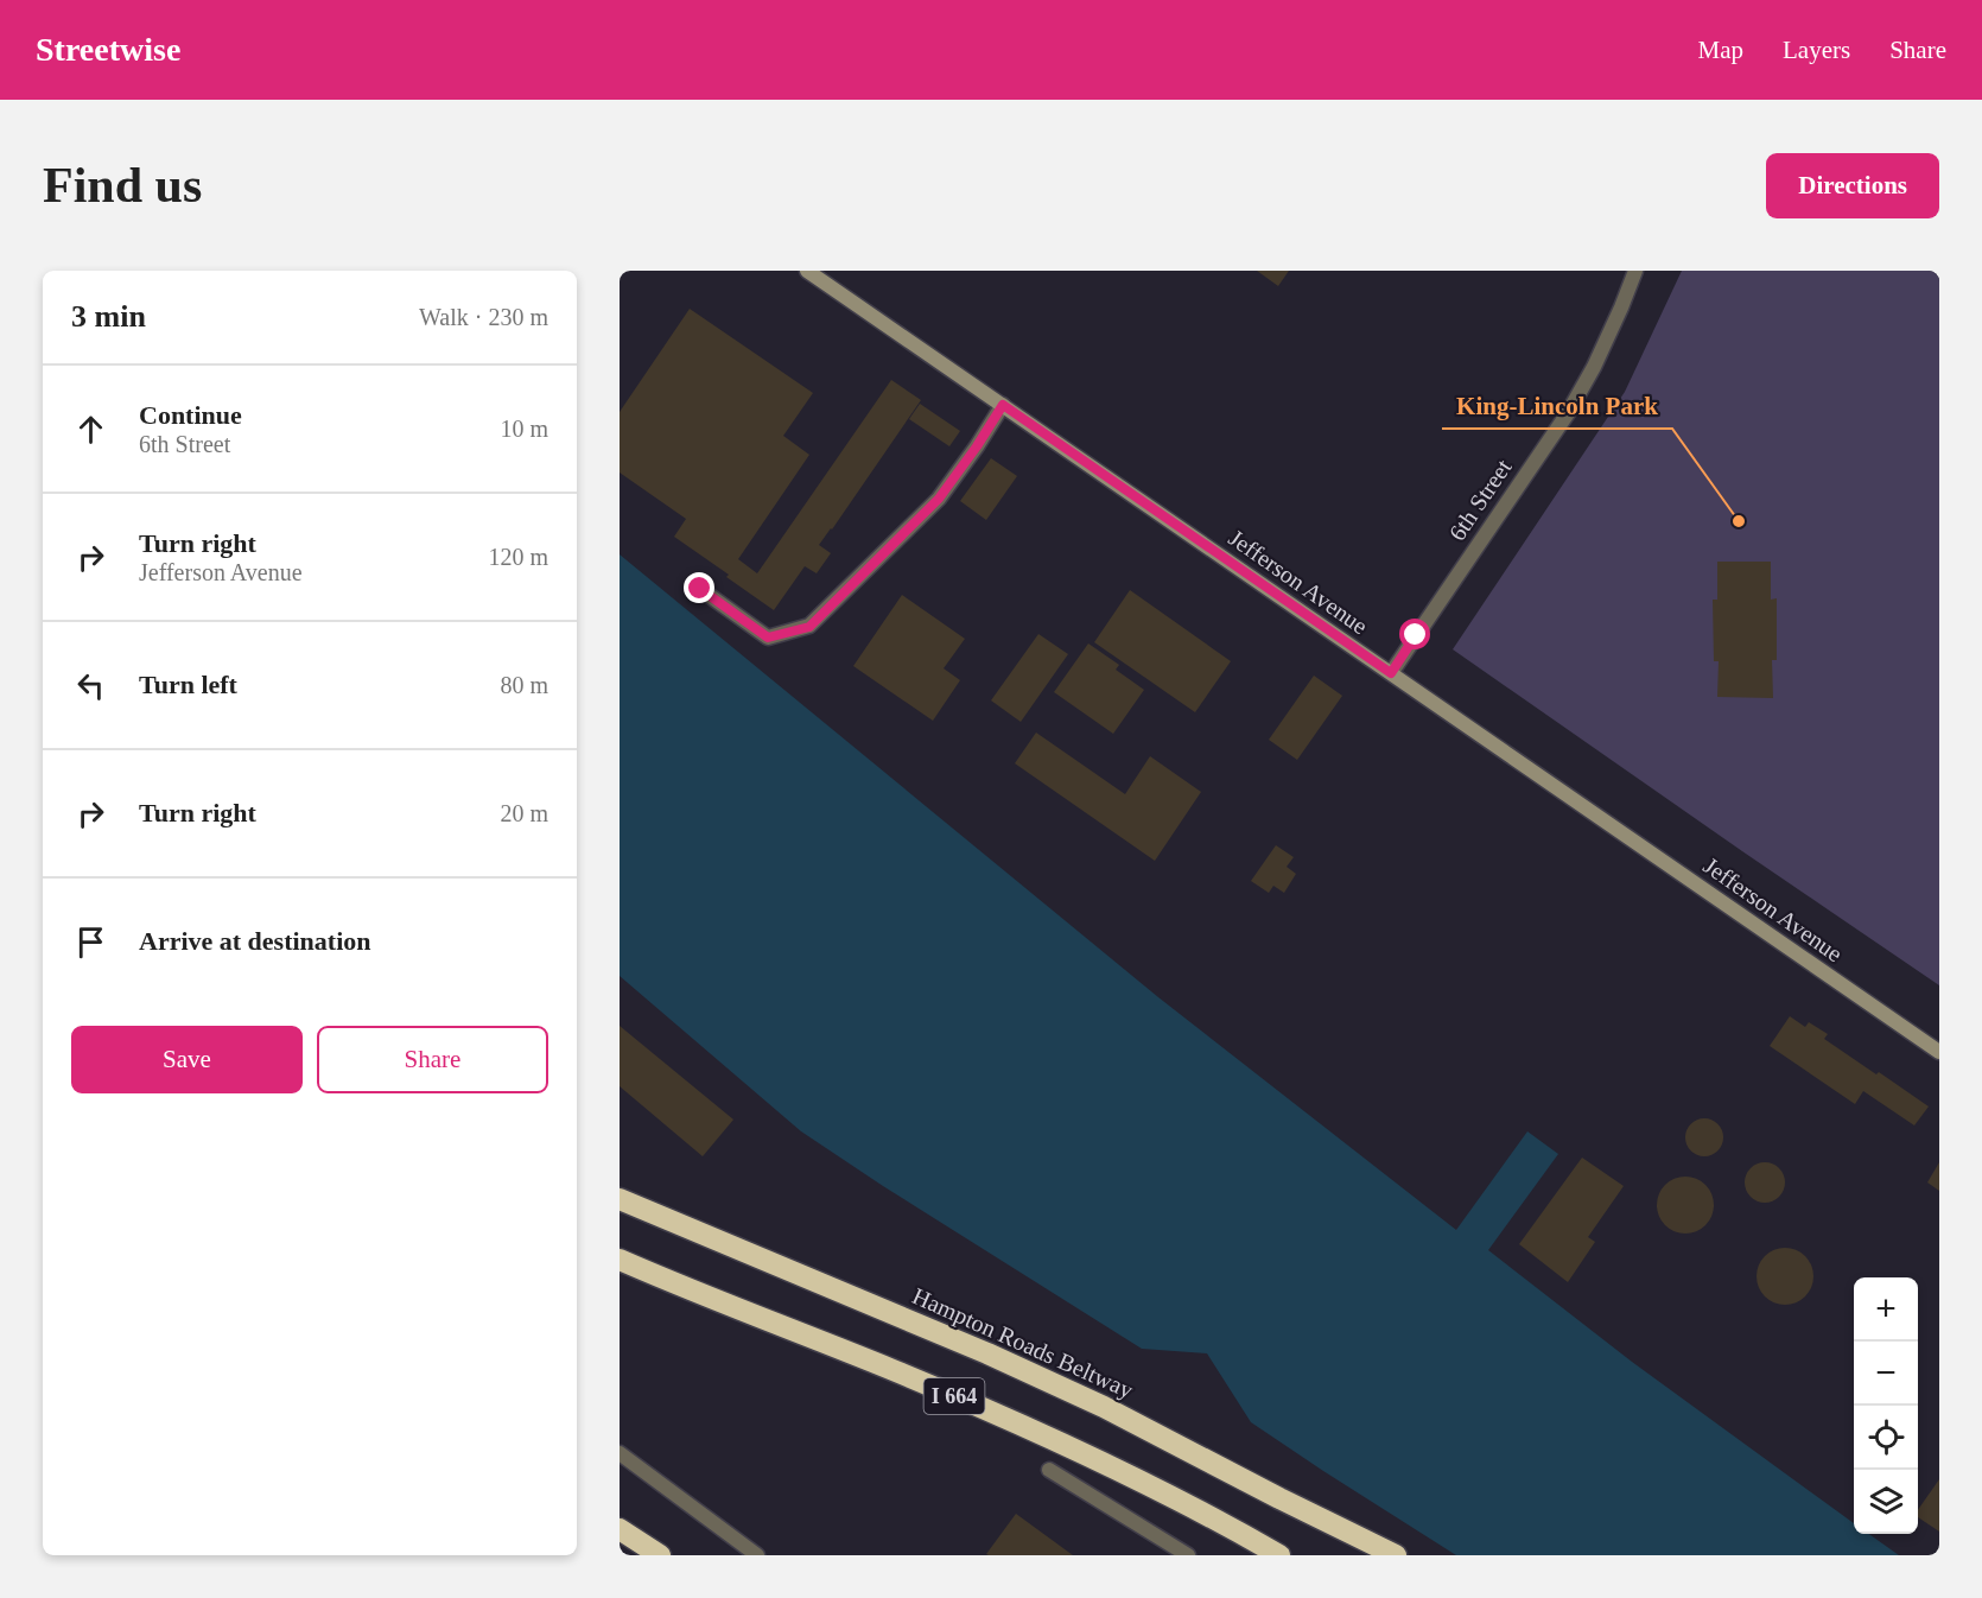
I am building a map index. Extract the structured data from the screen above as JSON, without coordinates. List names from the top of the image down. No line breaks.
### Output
{"streets":{"highway":["Hampton Roads Beltway","I 664"],"street":["6th Street","Jefferson Avenue"]},"crossings":[["6th Street","Jefferson Avenue"]],"places":["King-Lincoln Park"],"page":{"header":"Streetwise","nav":["Map","Layers","Share"],"buttons":["Directions",["Save","Share"]],"title":"Find us","heading":["3 min","Walk · 230 m"],"list":[["Continue","6th Street","10 m"],["Turn right","Jefferson Avenue","120 m"],["Turn left","80 m"],["Turn right","20 m"],"Arrive at destination"],"map_buttons":["+","−"]}}
